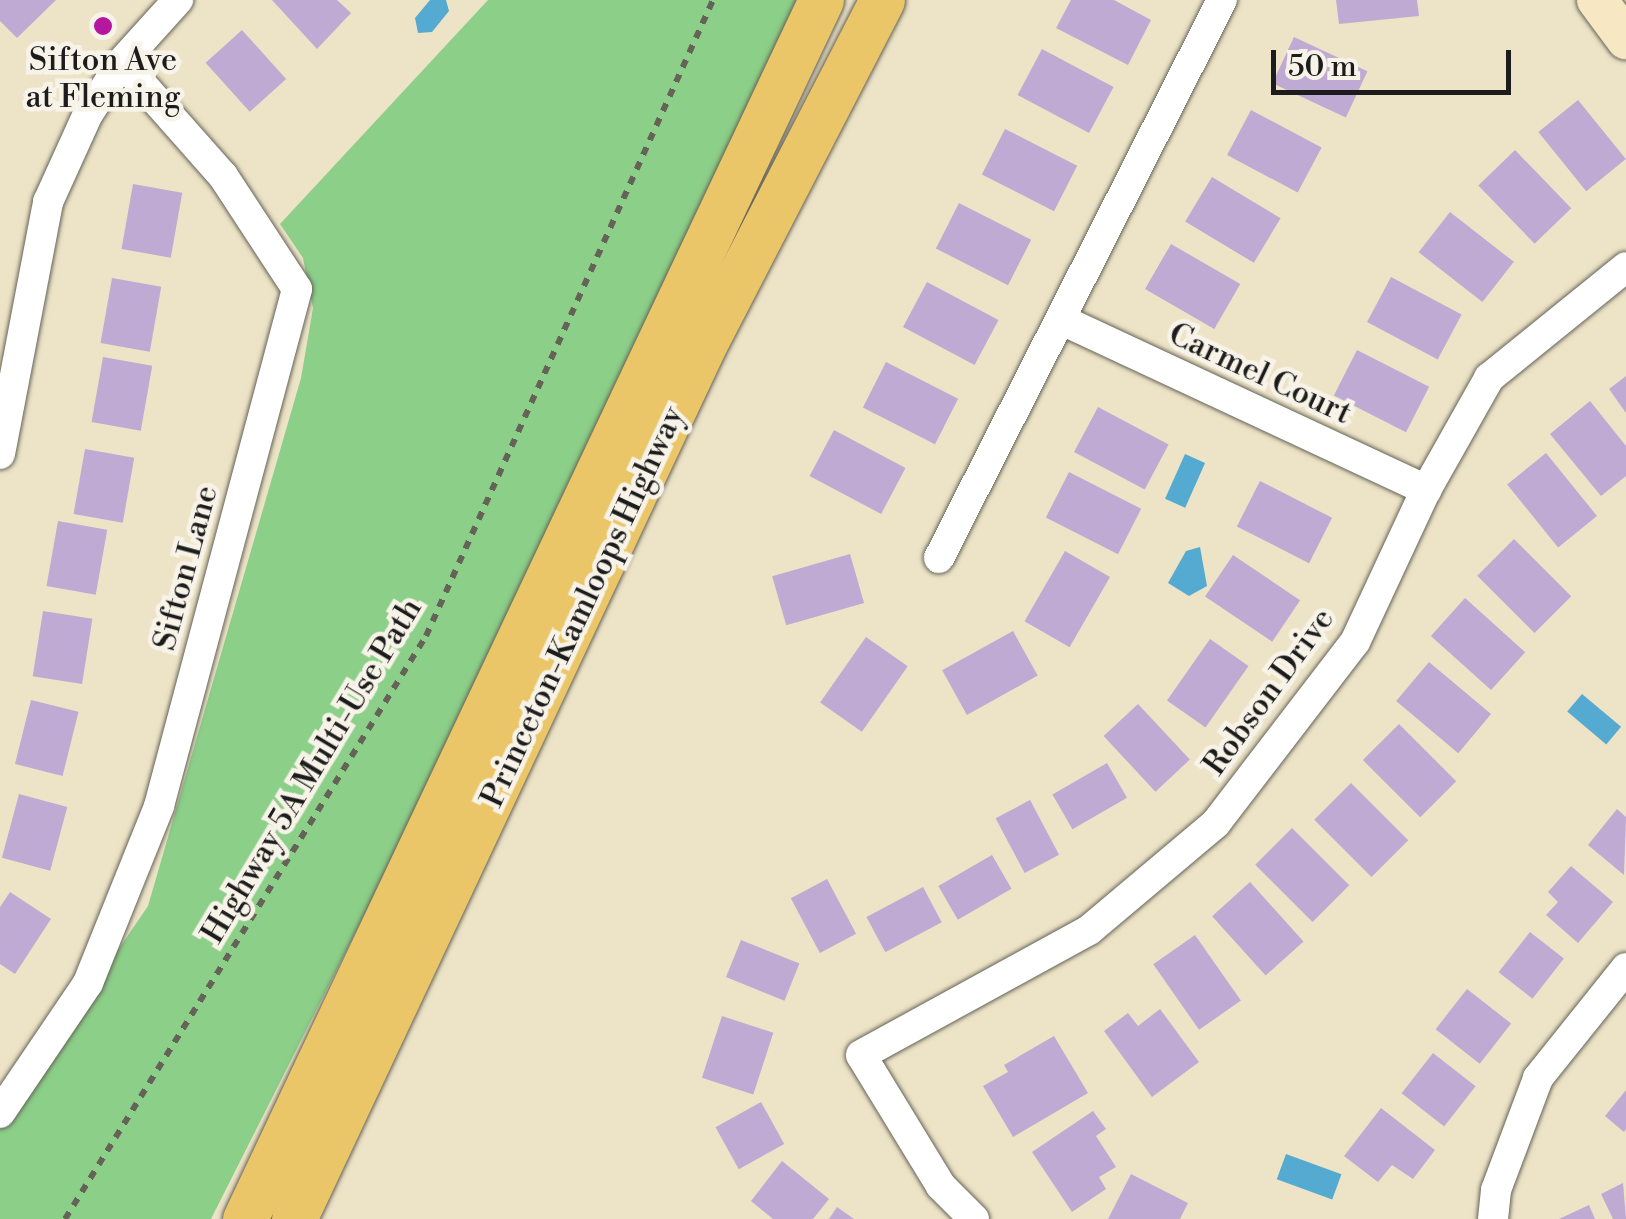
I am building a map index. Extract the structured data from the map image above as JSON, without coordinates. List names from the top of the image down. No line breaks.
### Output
{"streets":{"main road":["Princeton-Kamloops Highway"],"street":["Carmel Court","Sifton Lane","Robson Drive"],"path":["Highway 5A Multi-Use Path"]},"crossings":[["Carmel Court","Robson Drive"]],"places":["Sifton Ave at Fleming"],"scale_bar":"50 m"}
